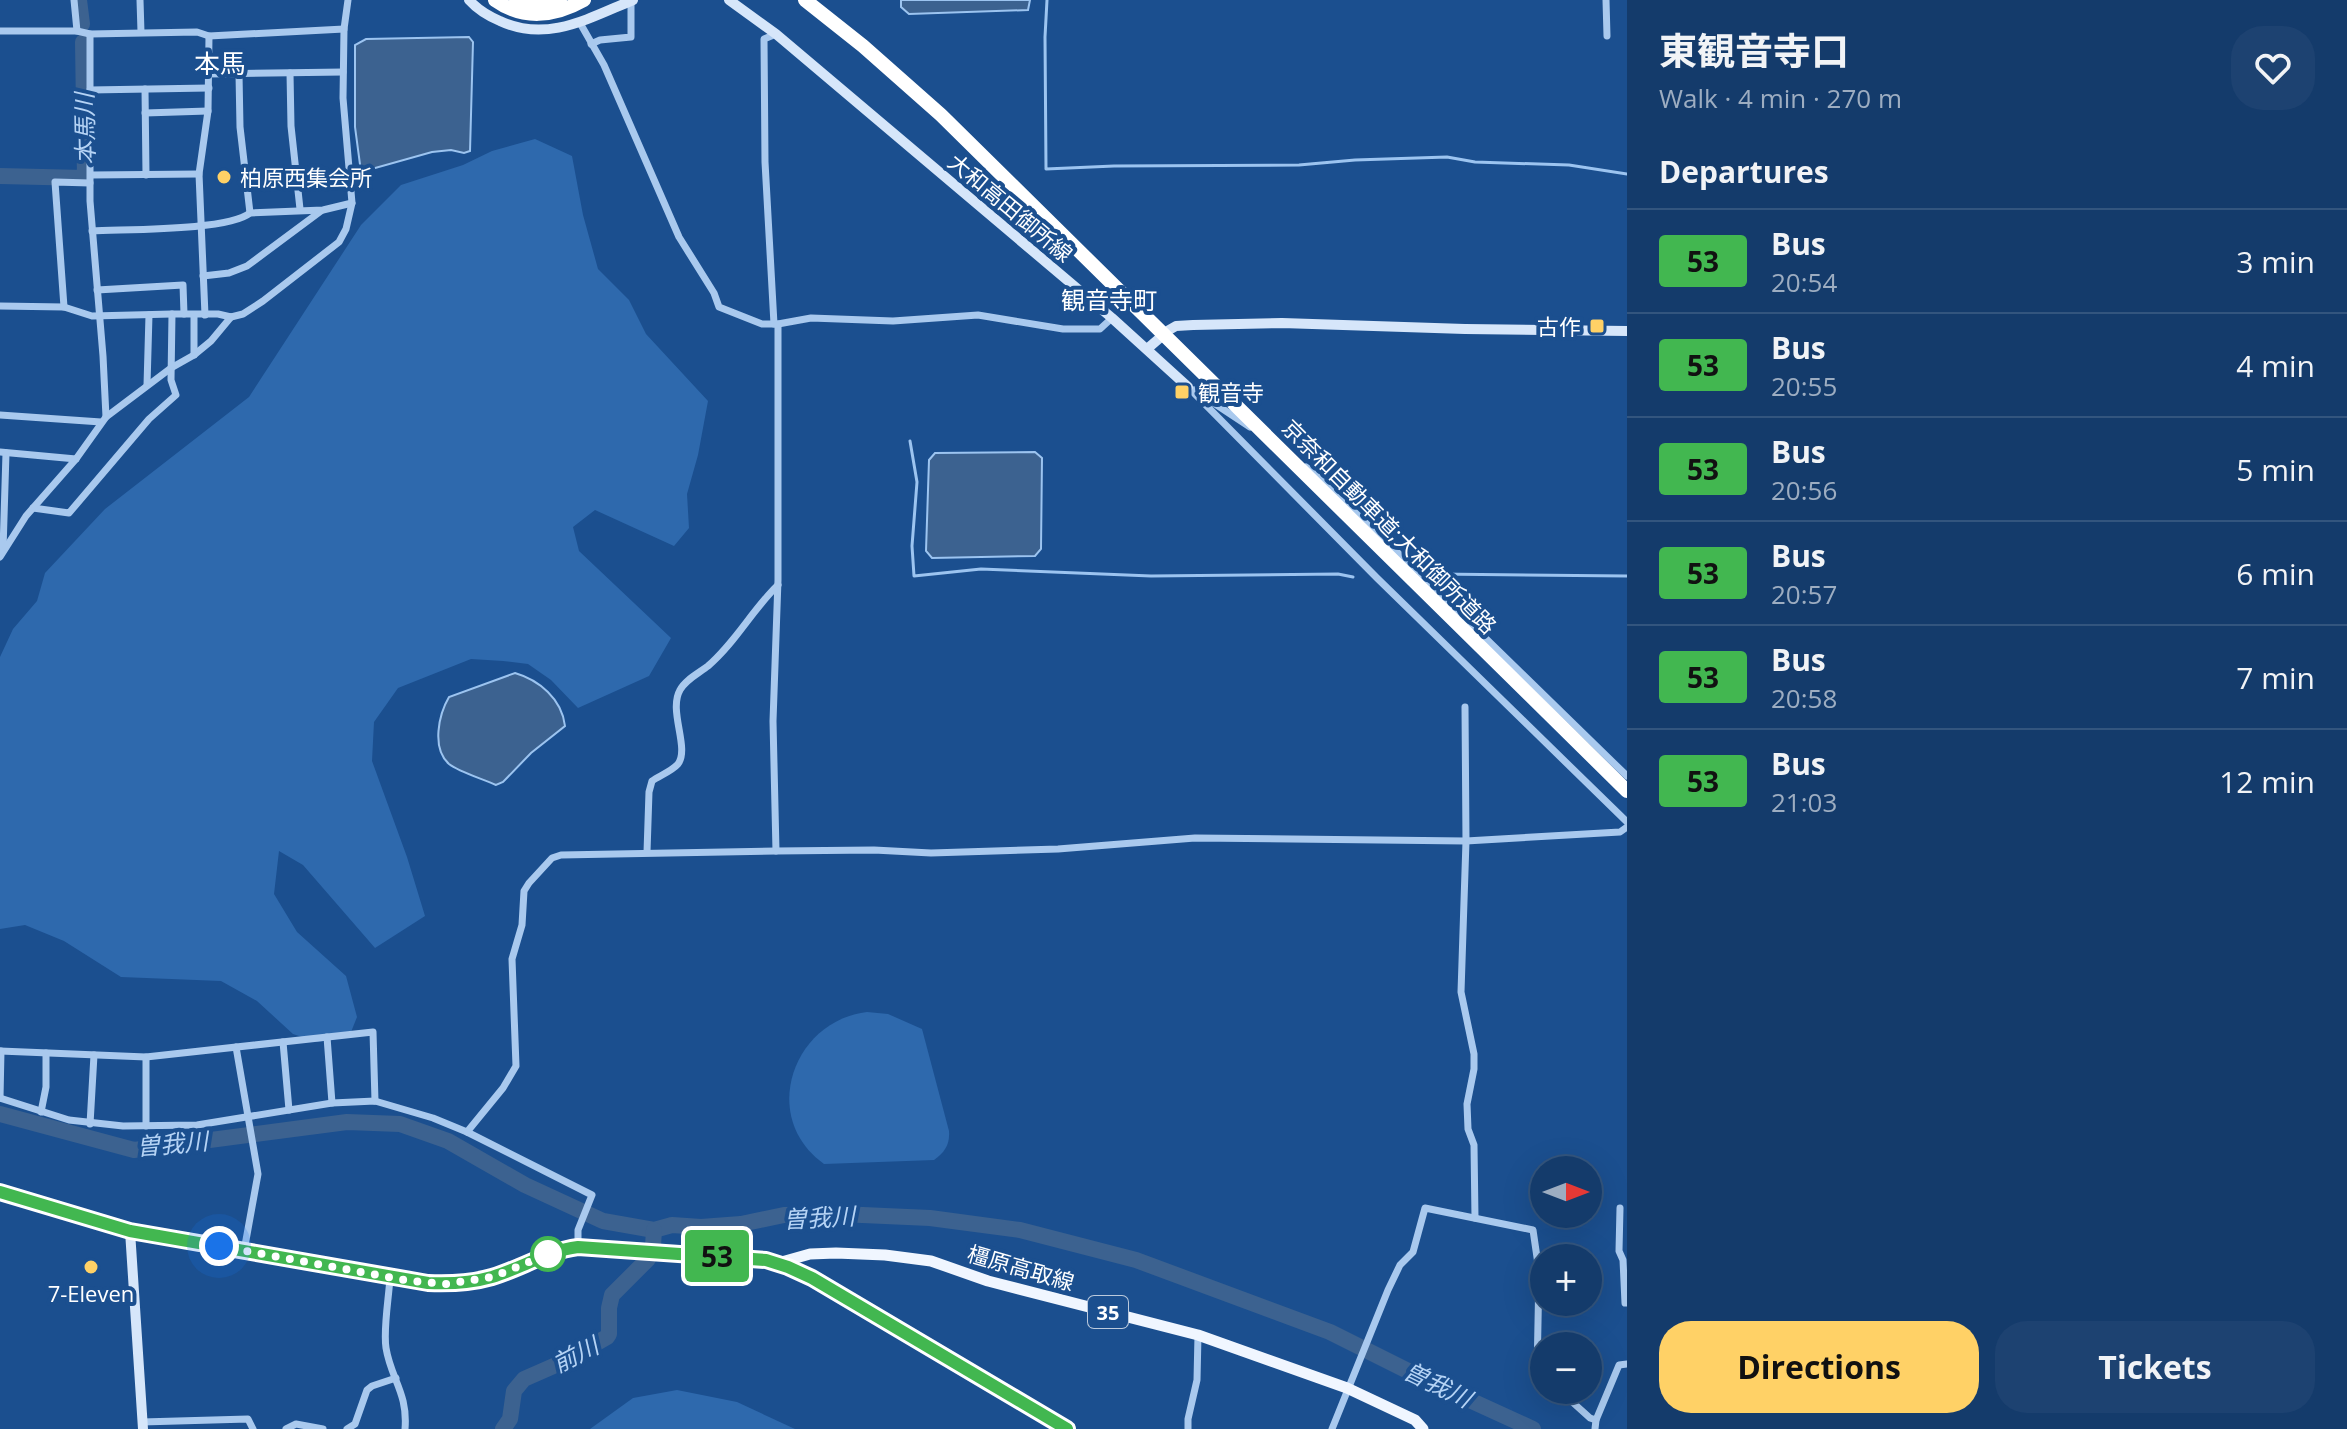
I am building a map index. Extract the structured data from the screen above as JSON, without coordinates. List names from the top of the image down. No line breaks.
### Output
{"streets":{"highway":["京奈和自動車道;大和御所道路"],"main road":["大和高田御所線","橿原高取線","35"]},"districts":["本馬","観音寺町"],"water":["本馬川","曽我川","前川"],"places":{"other":["柏原西集会所","7-Eleven"],"transit":["古作","観音寺"]},"lines":["bus line 53"],"north":"right","page":{"on_map":"53","heading":[["東観音寺口","Walk · 4 min · 270 m"],"Departures"],"list":[{"mark":"53","name":"Bus","note":"20:54","value":"3 min"},{"mark":"53","name":"Bus","note":"20:55","value":"4 min"},{"mark":"53","name":"Bus","note":"20:56","value":"5 min"},{"mark":"53","name":"Bus","note":"20:57","value":"6 min"},{"mark":"53","name":"Bus","note":"20:58","value":"7 min"},{"mark":"53","name":"Bus","note":"21:03","value":"12 min"}],"map_buttons":["+","−"],"buttons":["Directions","Tickets"]}}
